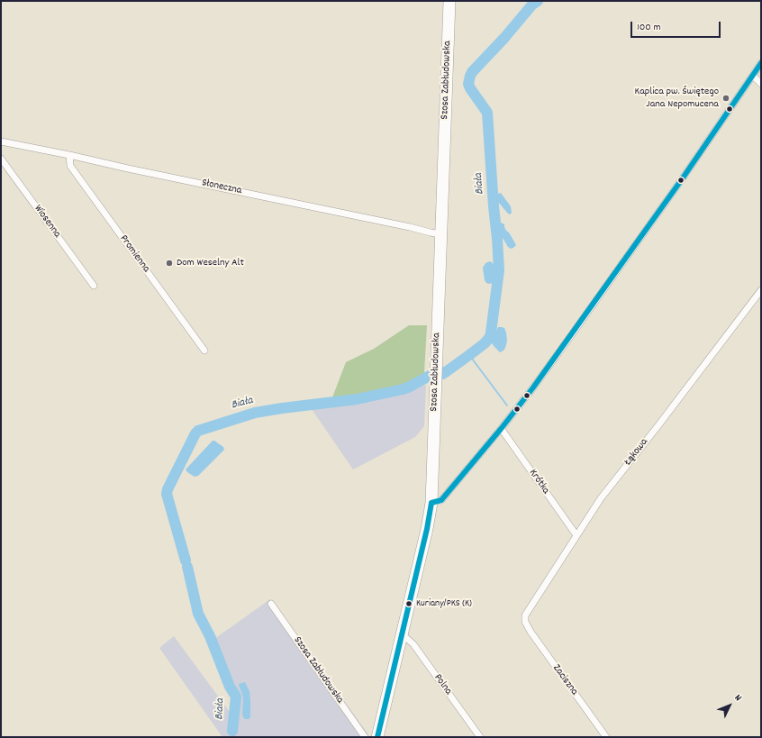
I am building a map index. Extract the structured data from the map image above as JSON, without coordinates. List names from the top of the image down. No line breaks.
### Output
{"streets":{"highway":["Szosa Zabłudowska"],"street":["Słoneczna","Wiosenna","Promienna","Łąkowa","Krótka","Zaciszna","Polna"]},"crossings":[["Szosa Zabłudowska","Słoneczna"],["Szosa Zabłudowska","Polna"],["Słoneczna","Promienna"],["Łąkowa","Krótka"],["Łąkowa","Zaciszna"]],"water":["Biała"],"places":["Kaplica pw. Świętego Jana Nepomucena","Dom Weselny Alt","Kuriany/PKS (K)"],"scale_bar":"100 m","north":"top right"}
